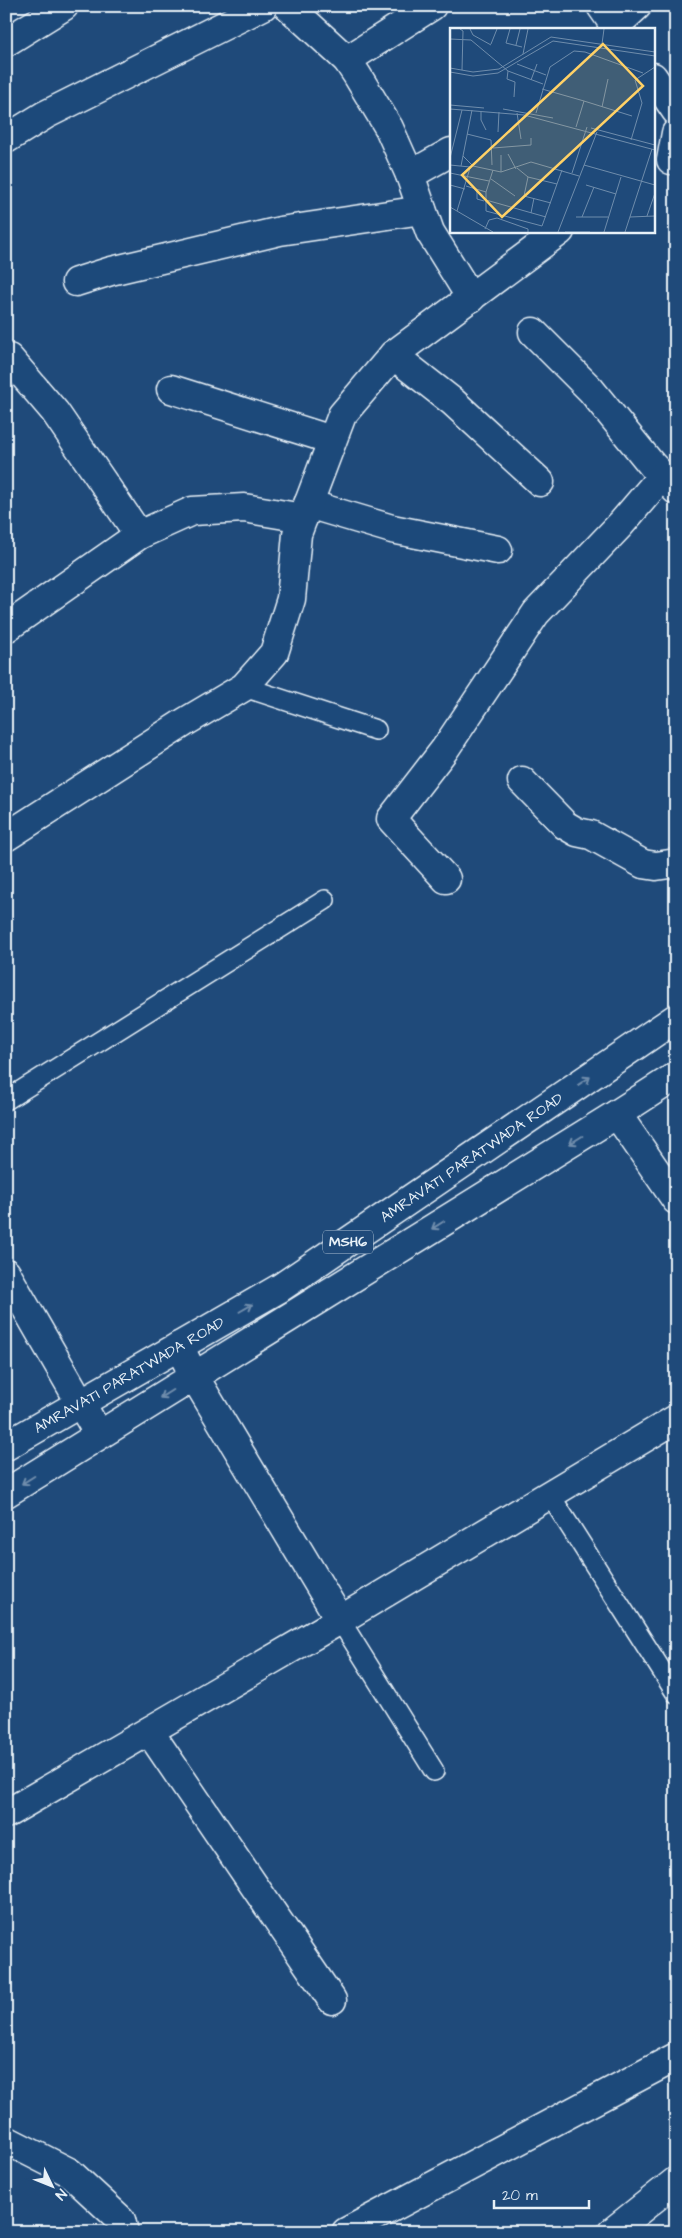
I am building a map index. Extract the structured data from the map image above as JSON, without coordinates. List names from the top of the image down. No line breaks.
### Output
{"streets":{"street":["AMRAVATI PARATWADA ROAD","MSH6"]},"scale_bar":"20 m","north":"bottom right"}
